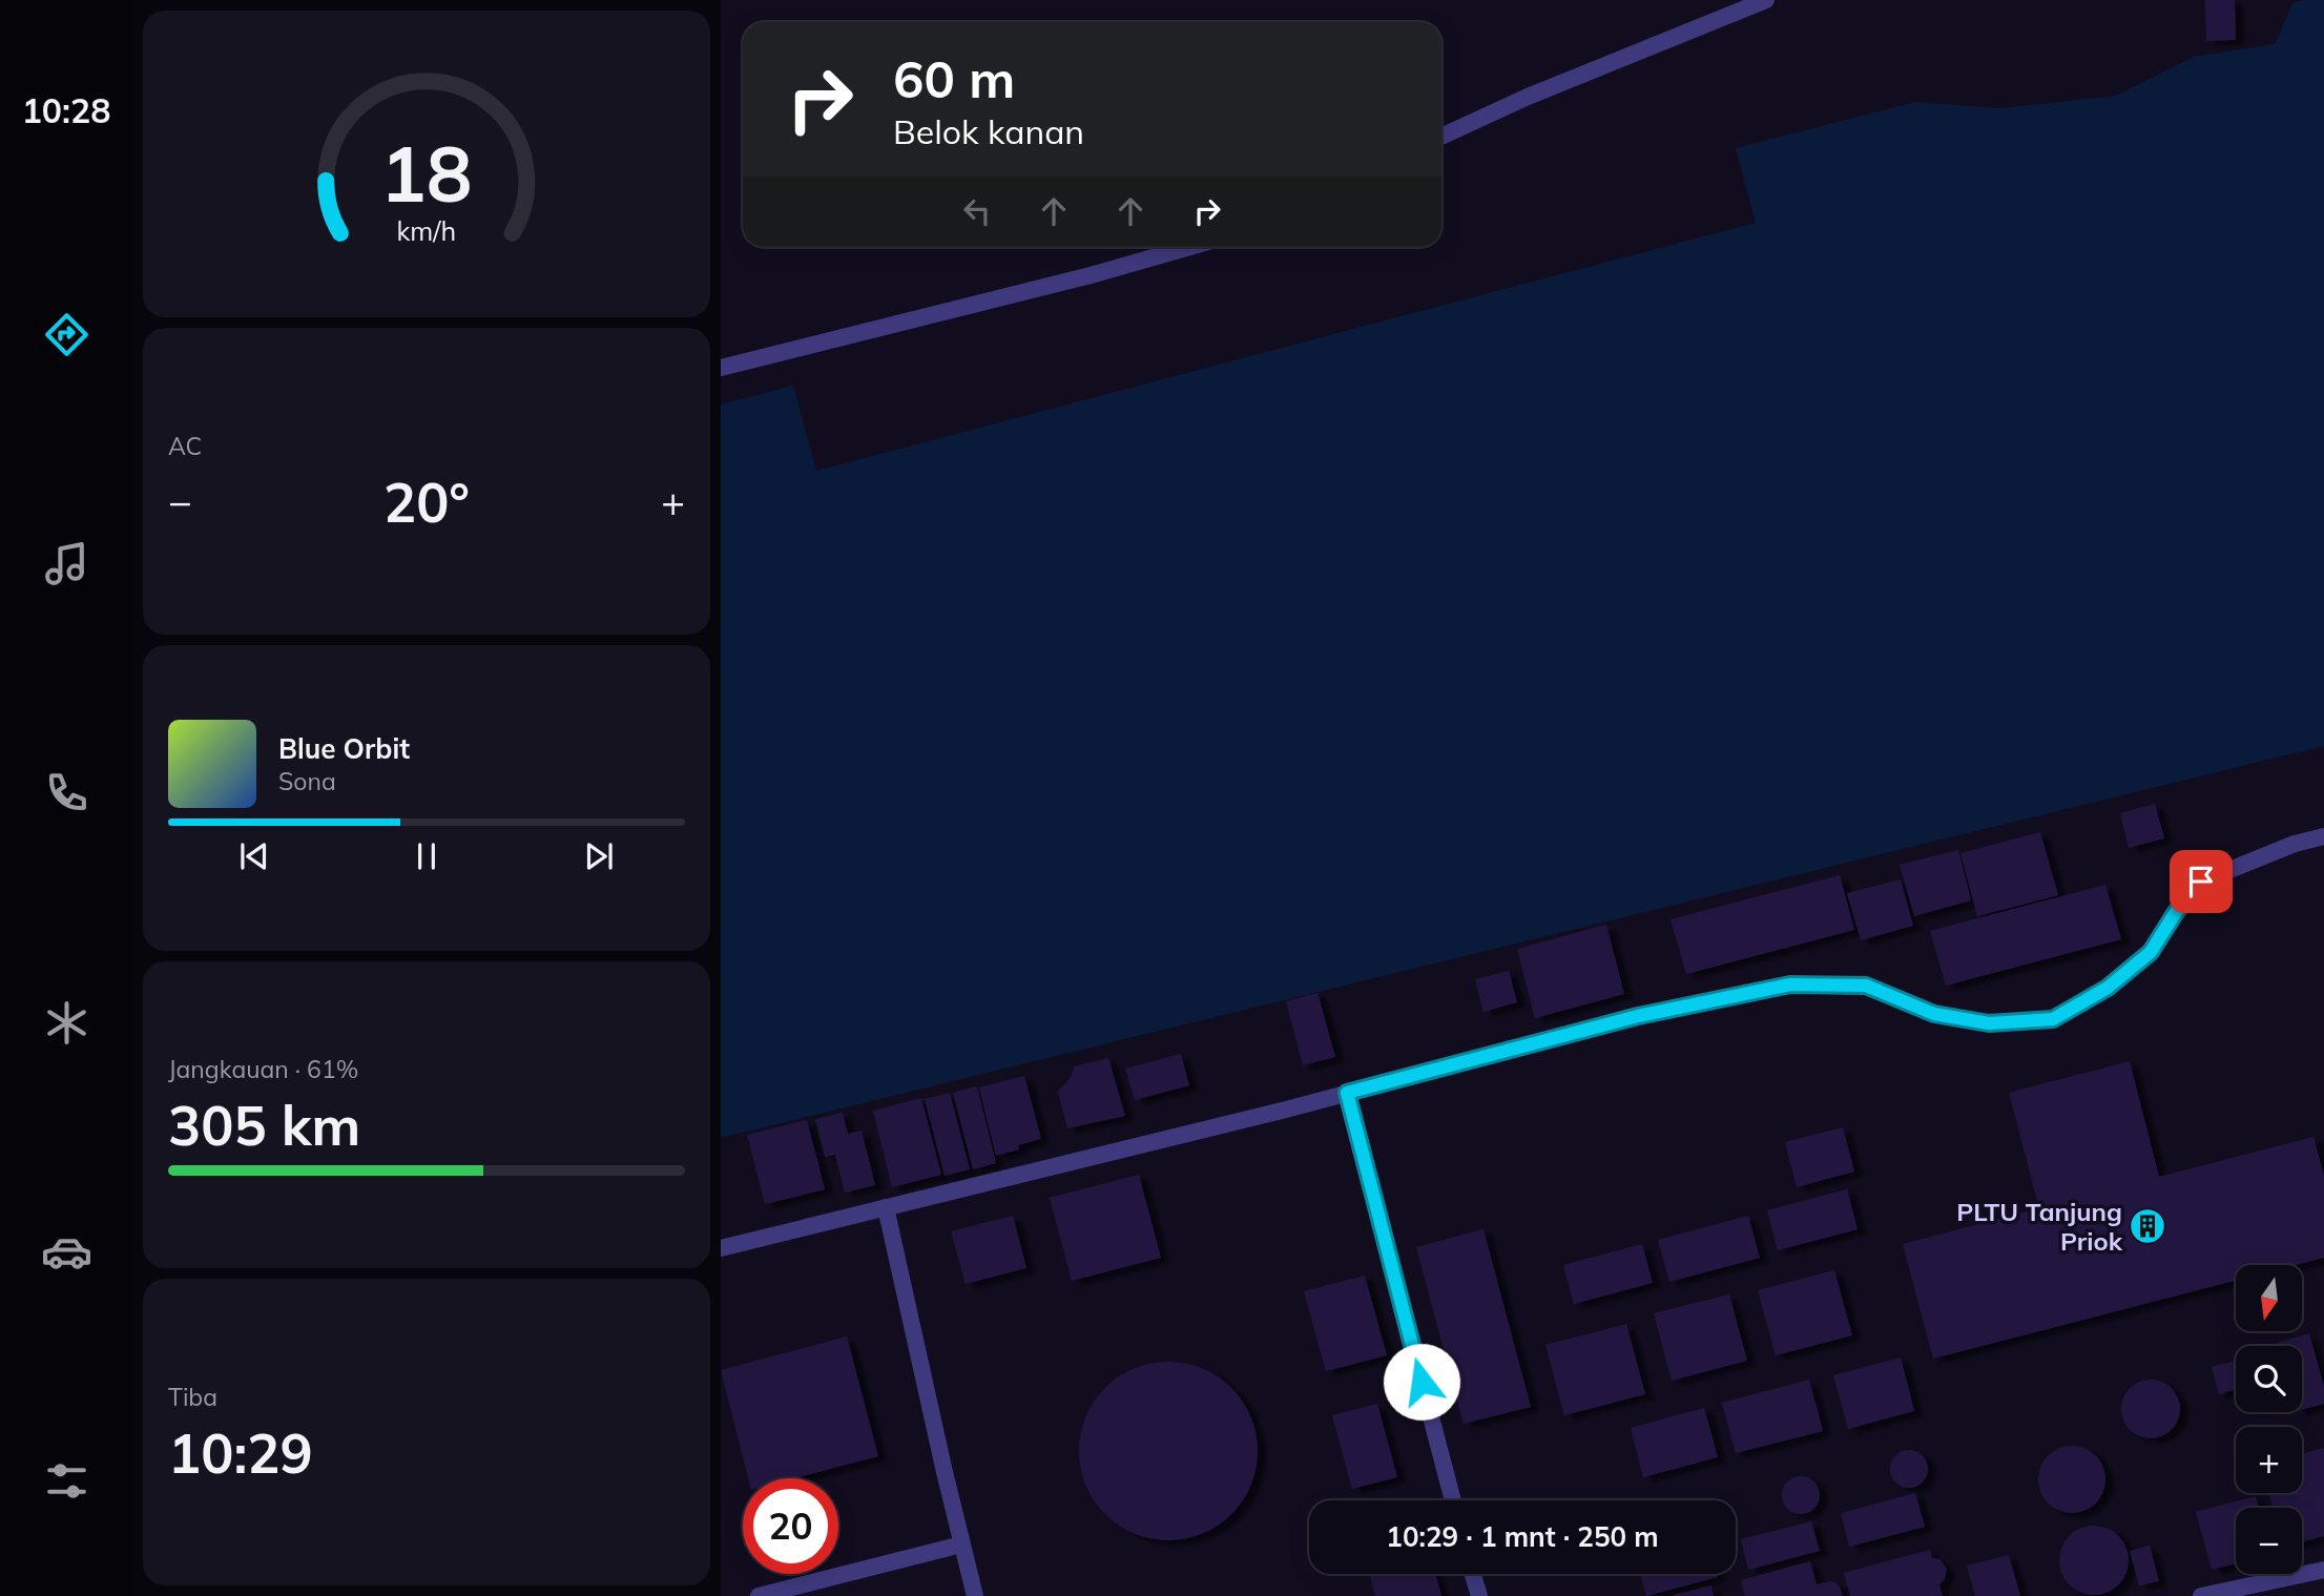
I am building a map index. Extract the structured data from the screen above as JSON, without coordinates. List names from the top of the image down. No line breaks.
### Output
{"places":{"building":["PLTU Tanjung Priok"]},"north":"bottom","page":{"tabs":"10:28","turn":["60 m","Belok kanan"],"tile":["AC",["Jangkauan · 61%","305 km"],["Tiba","10:29"]],"heat":["−","20°","+"],"song":["Blue Orbit","Sona"],"map_buttons":["+","−"],"limit":"20","trip":"10:29 · 1 mnt · 250 m","gauge":["18","km/h"]}}
